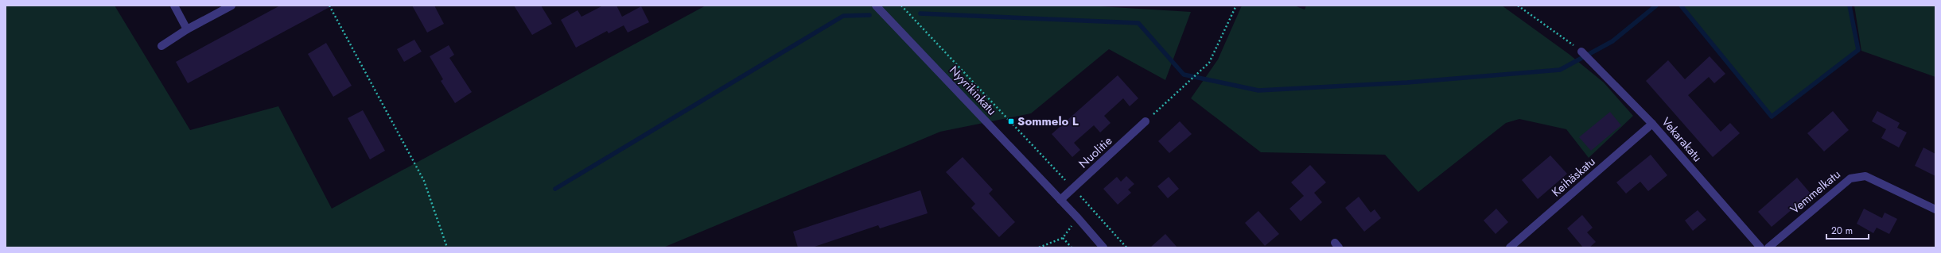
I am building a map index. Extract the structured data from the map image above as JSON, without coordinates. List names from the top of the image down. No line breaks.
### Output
{"streets":{"street":["Nyyrikinkatu","Vekarakatu","Nuolitie","Keihäskatu","Vemmelkatu"]},"crossings":[["Nyyrikinkatu","Nuolitie"],["Vekarakatu","Keihäskatu"]],"places":{"transit":["Sommelo L"]},"scale_bar":"20 m"}
